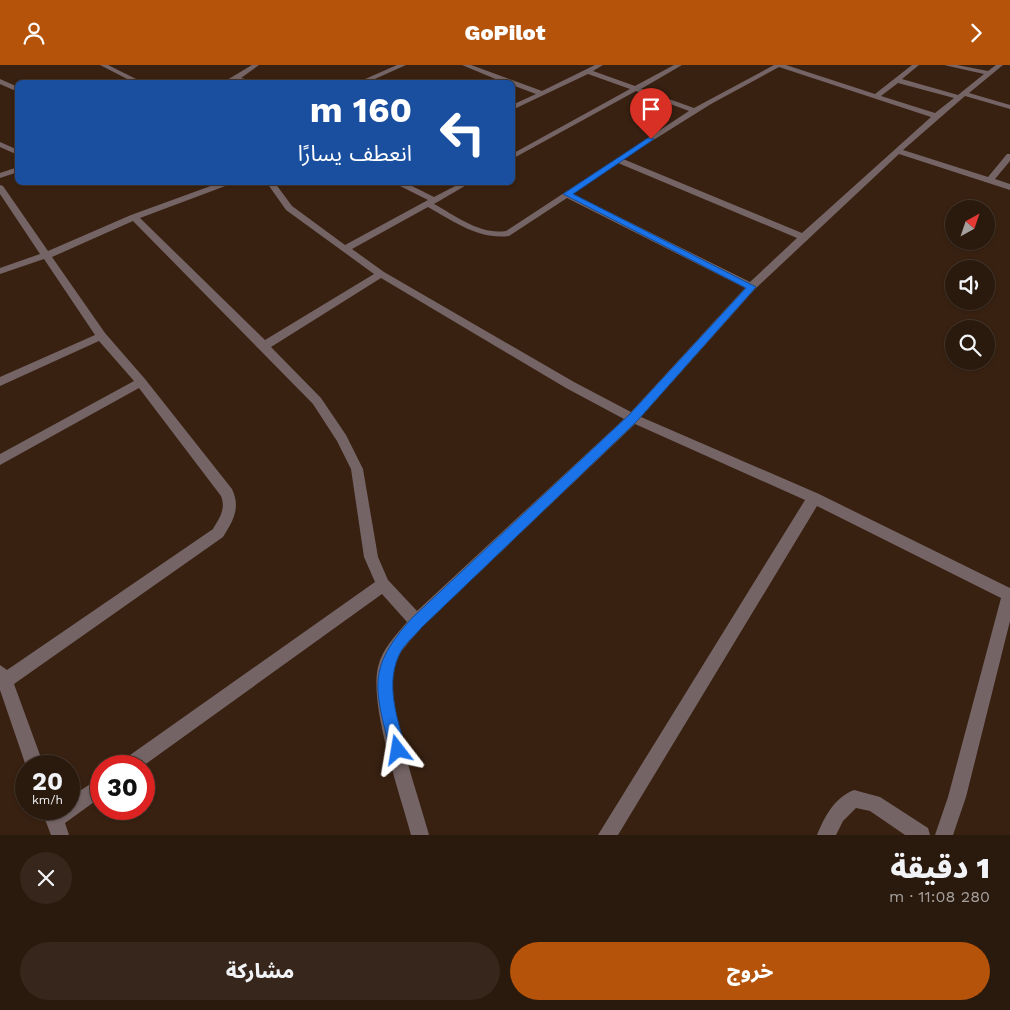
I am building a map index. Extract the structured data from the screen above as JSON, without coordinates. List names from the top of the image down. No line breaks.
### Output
{"north":"top right","page":{"header":"GoPilot","turn":["160 m","انعطف يسارًا"],"speed":"20 km/h","limit":"30","heading":["1 دقيقة","280 m · 11:08"],"buttons":["خروج","مشاركة"]}}
